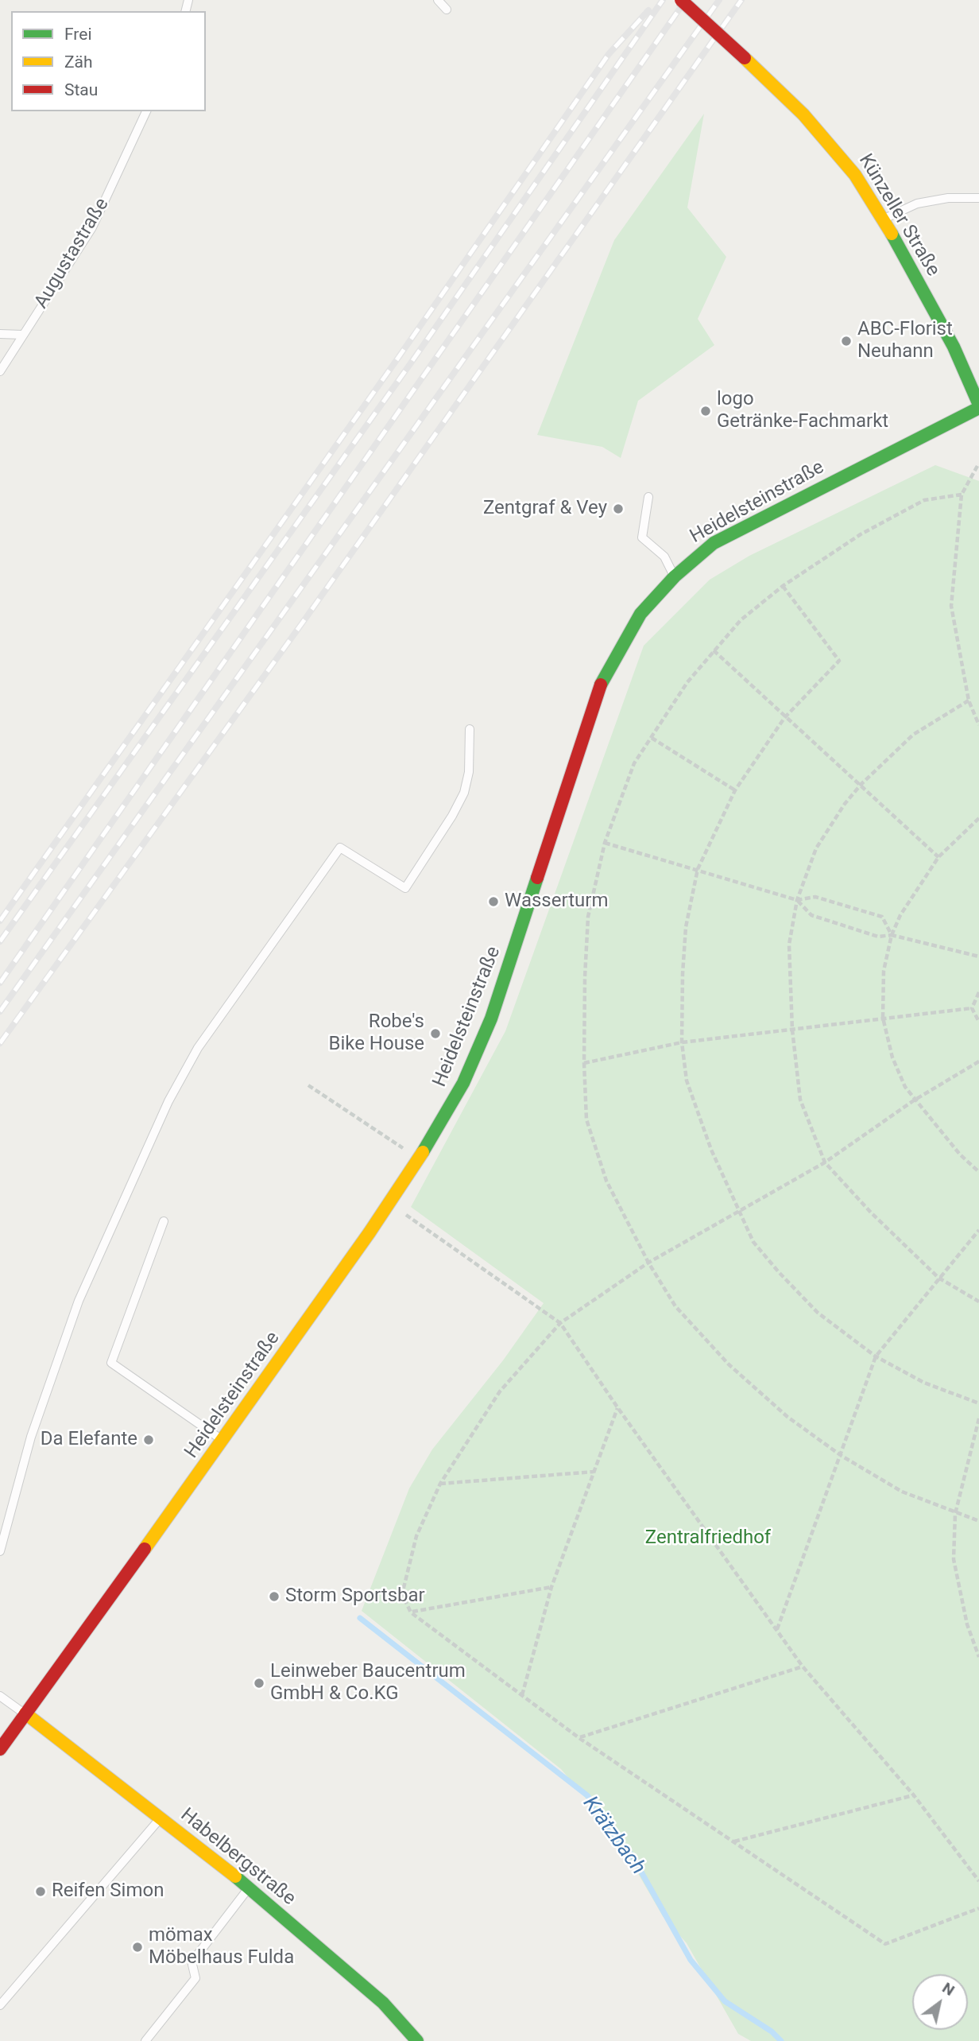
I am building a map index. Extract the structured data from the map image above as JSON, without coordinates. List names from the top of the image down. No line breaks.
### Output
{"streets":{"main road":["Künzeller Straße","Heidelsteinstraße","Habelbergstraße"],"lane":["Augustastraße"]},"crossings":[["Künzeller Straße","Heidelsteinstraße"],["Heidelsteinstraße","Habelbergstraße"]],"water":["Krätzbach"],"parks":["Zentralfriedhof"],"places":["ABC-Florist Neuhann","logo Getränke-Fachmarkt","Zentgraf & Vey","Wasserturm","Robe's Bike House","Da Elefante","Storm Sportsbar","Leinweber Baucentrum GmbH & Co.KG","Reifen Simon","mömax Möbelhaus Fulda"],"legend":["Frei","Zäh","Stau"],"north":"top right"}
